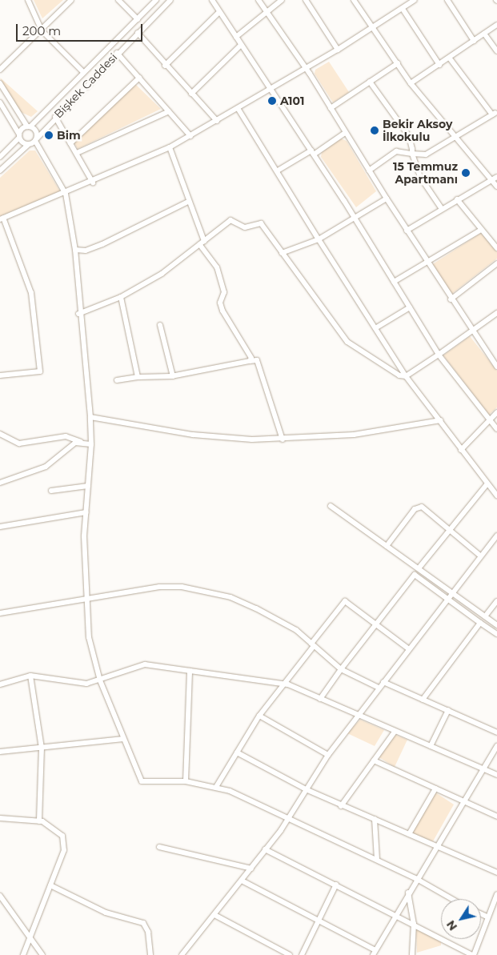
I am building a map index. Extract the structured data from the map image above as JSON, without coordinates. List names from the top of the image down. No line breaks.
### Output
{"streets":{"street":["Bişkek Caddesi"]},"places":["A101","Bekir Aksoy İlkokulu","Bim","15 Temmuz Apartmanı"],"scale_bar":"200 m","north":"bottom left"}
